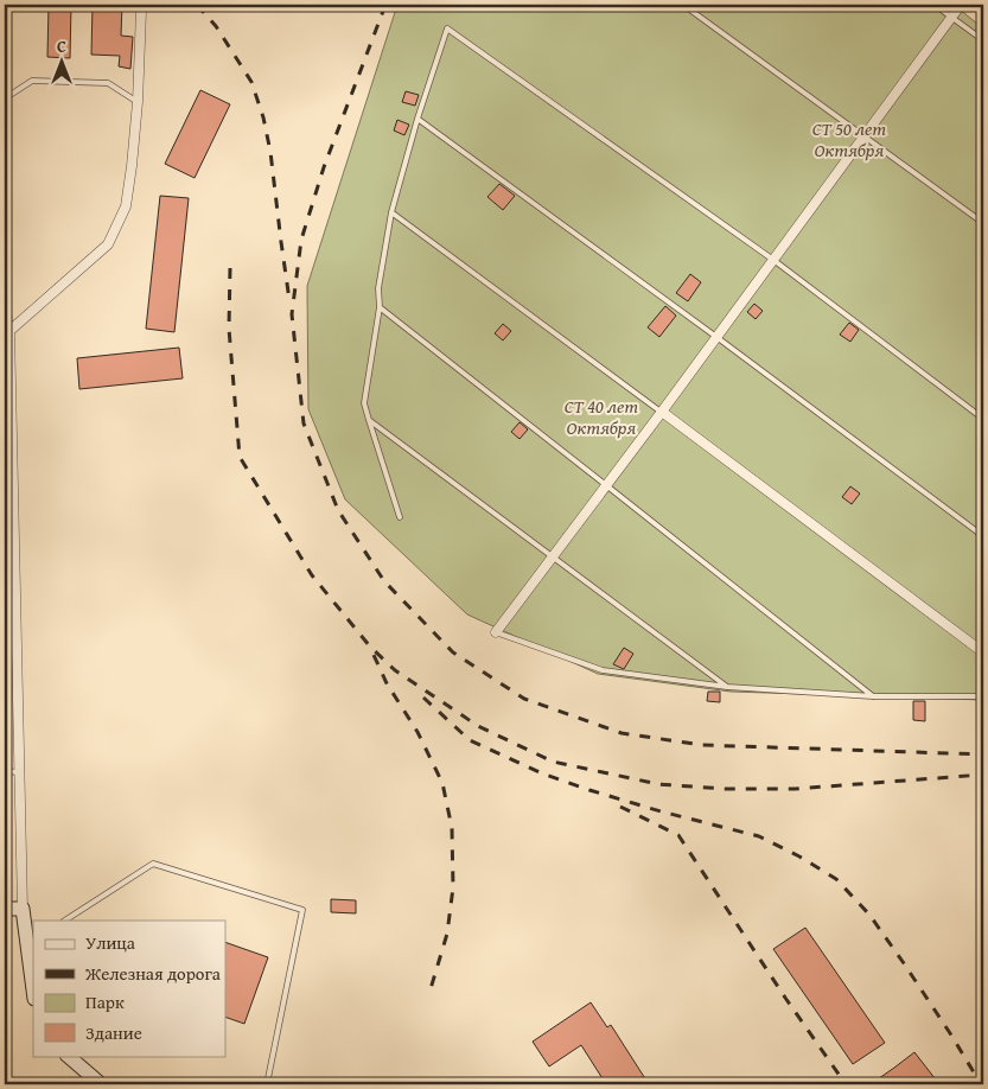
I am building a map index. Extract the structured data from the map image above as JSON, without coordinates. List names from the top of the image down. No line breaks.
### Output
{"parks":["СТ 50 лет Октября","СТ 40 лет Октября"],"legend":["Улица","Железная дорога","Парк","Здание"],"north":"top"}
